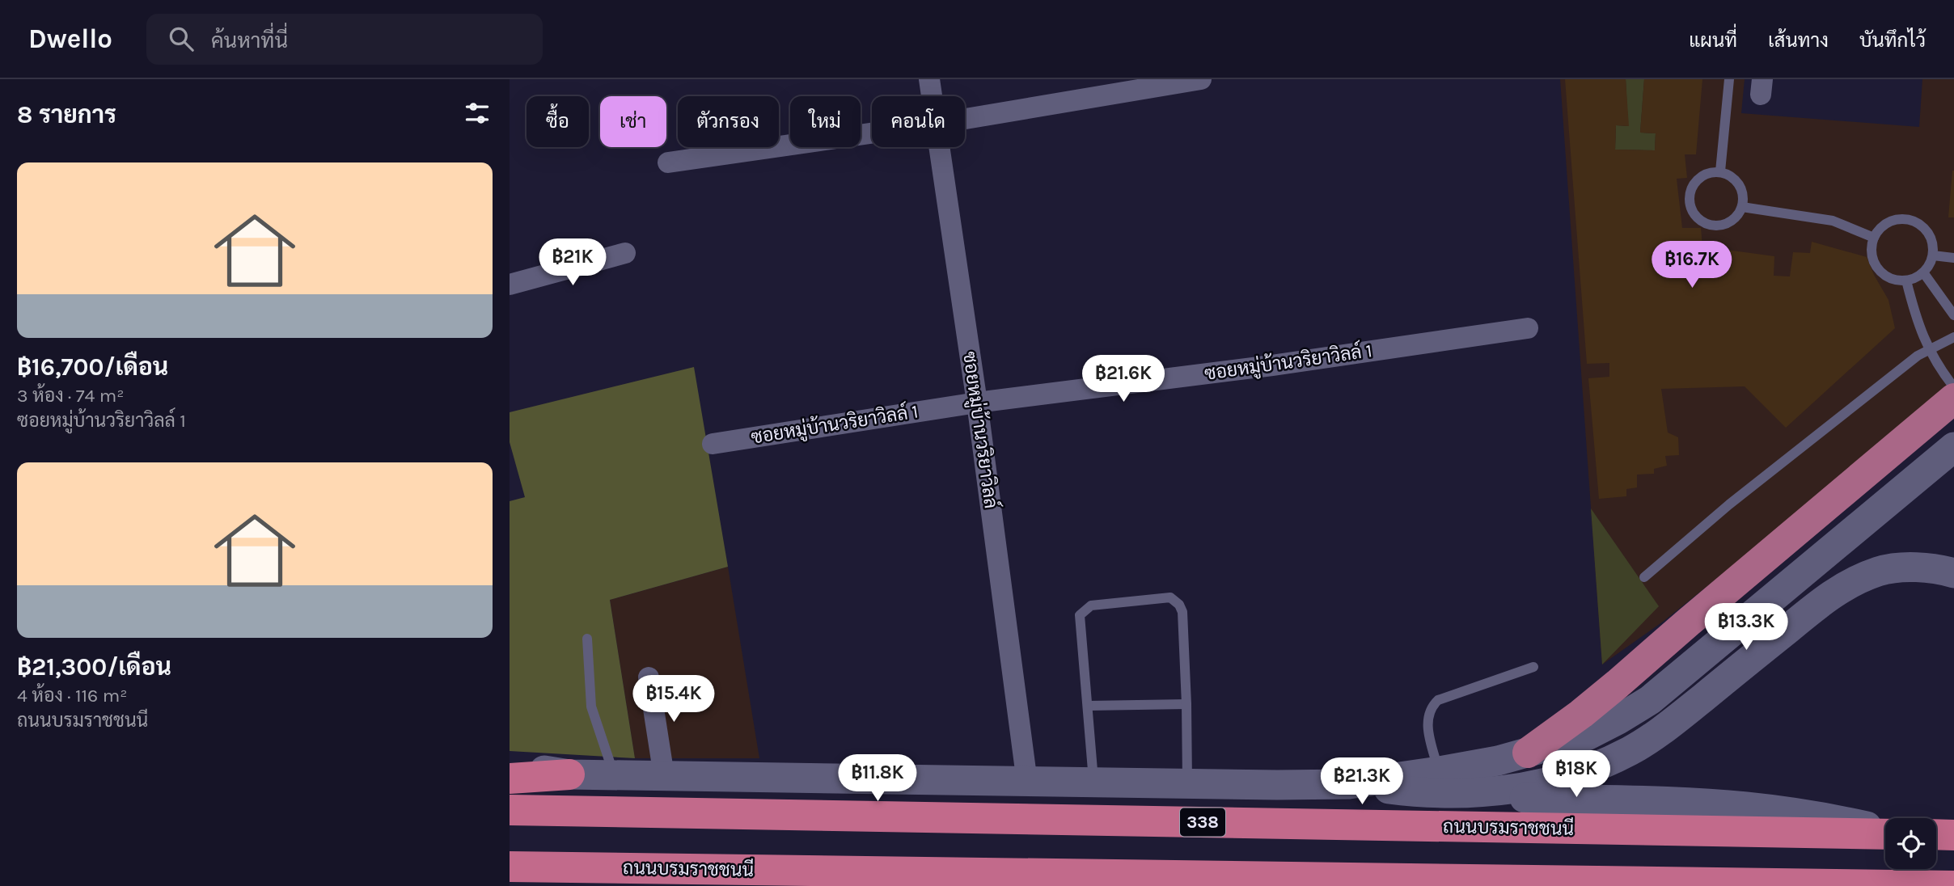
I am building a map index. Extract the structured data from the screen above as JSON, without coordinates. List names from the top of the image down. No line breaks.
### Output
{"streets":{"highway":["338","ถนนบรมราชชนนี"],"street":["ซอยหมู่บ้านวริยาวิลล์ 1","ซอยหมู่บ้านวริยาวิลล์"]},"crossings":[["ซอยหมู่บ้านวริยาวิลล์ 1","ซอยหมู่บ้านวริยาวิลล์"]],"page":{"header":"Dwello","search":"ค้นหาที่นี่","nav":["แผนที่","เส้นทาง","บันทึกไว้"],"heading":"8 รายการ","chip":["ซื้อ","เช่า","ตัวกรอง","ใหม่","คอนโด"],"list":[{"name":"฿16,700/เดือน","note":"3 ห้อง · 74 m² · ซอยหมู่บ้านวริยาวิลล์ 1"},{"name":"฿21,300/เดือน","note":"4 ห้อง · 116 m² · ถนนบรมราชชนนี"}],"price":["฿21K","฿16.7K","฿21.6K","฿13.3K","฿15.4K","฿18K","฿11.8K","฿21.3K"]}}
